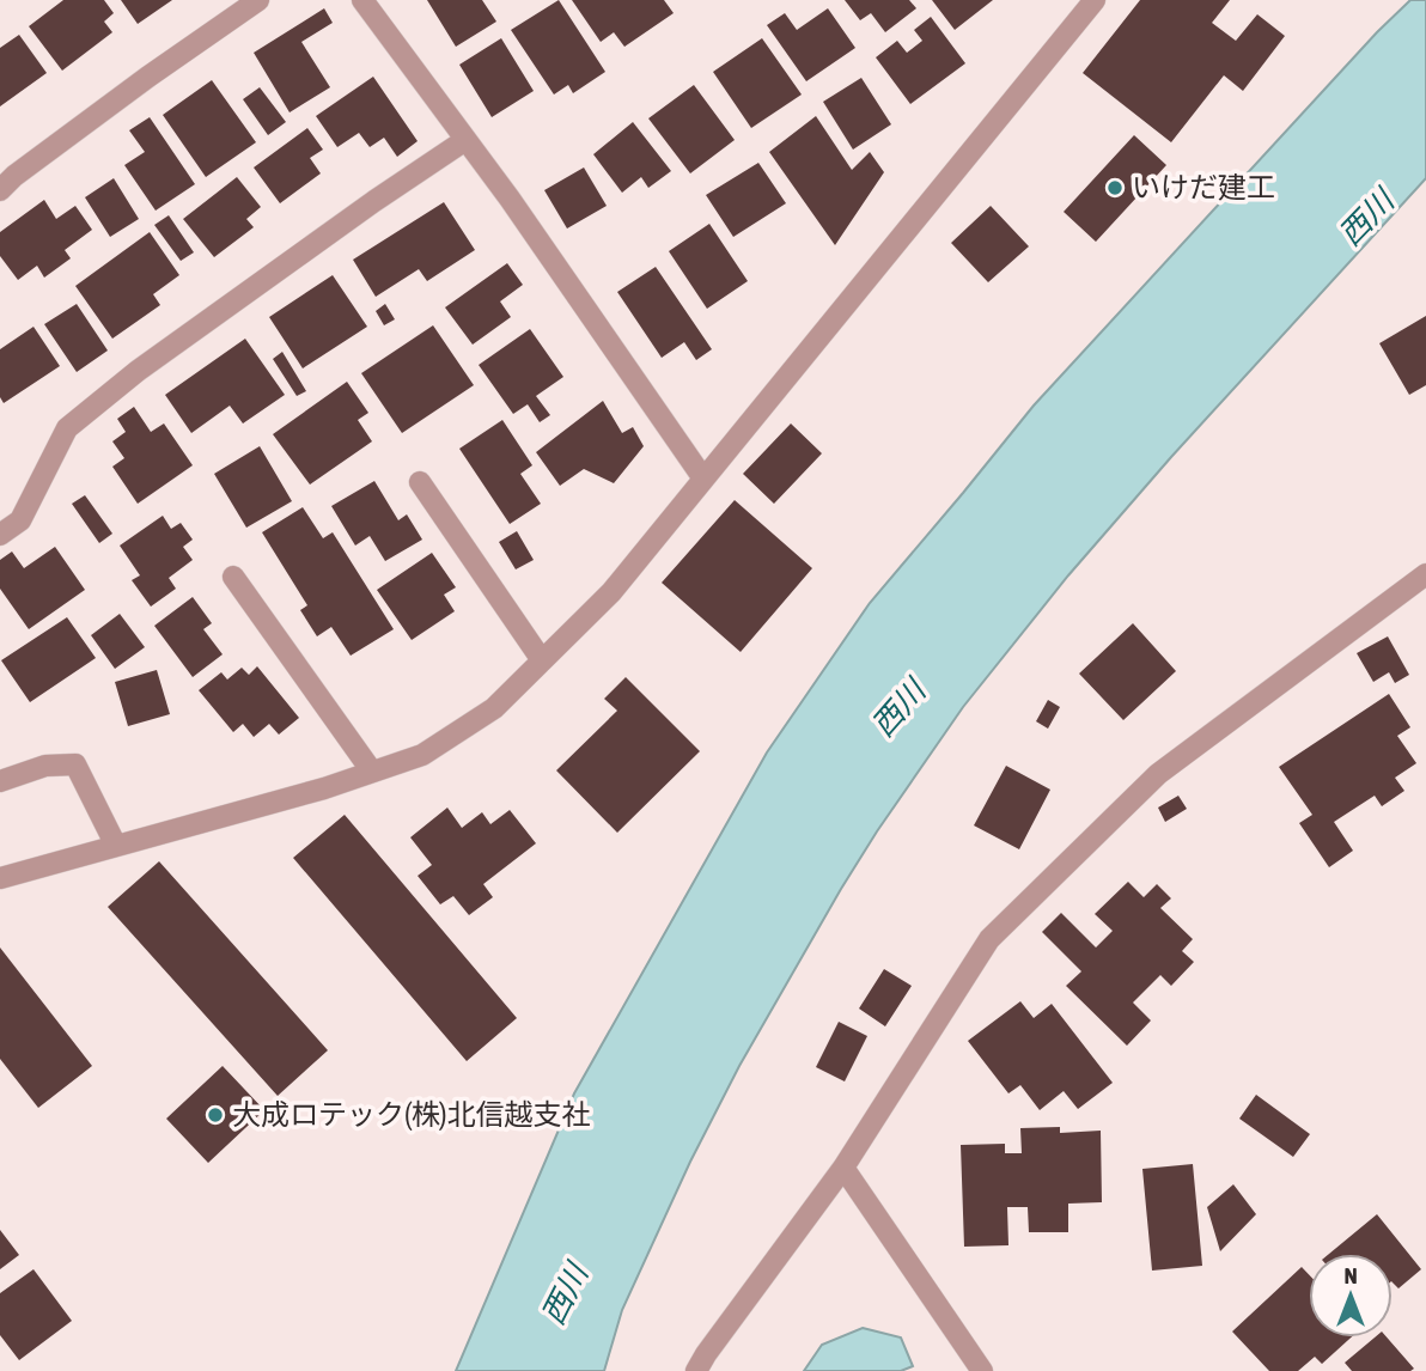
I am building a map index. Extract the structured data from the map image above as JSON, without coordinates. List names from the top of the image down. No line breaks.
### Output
{"water":["西川"],"places":["いけだ建工","大成ロテック(株)北信越支社"],"north":"top"}
